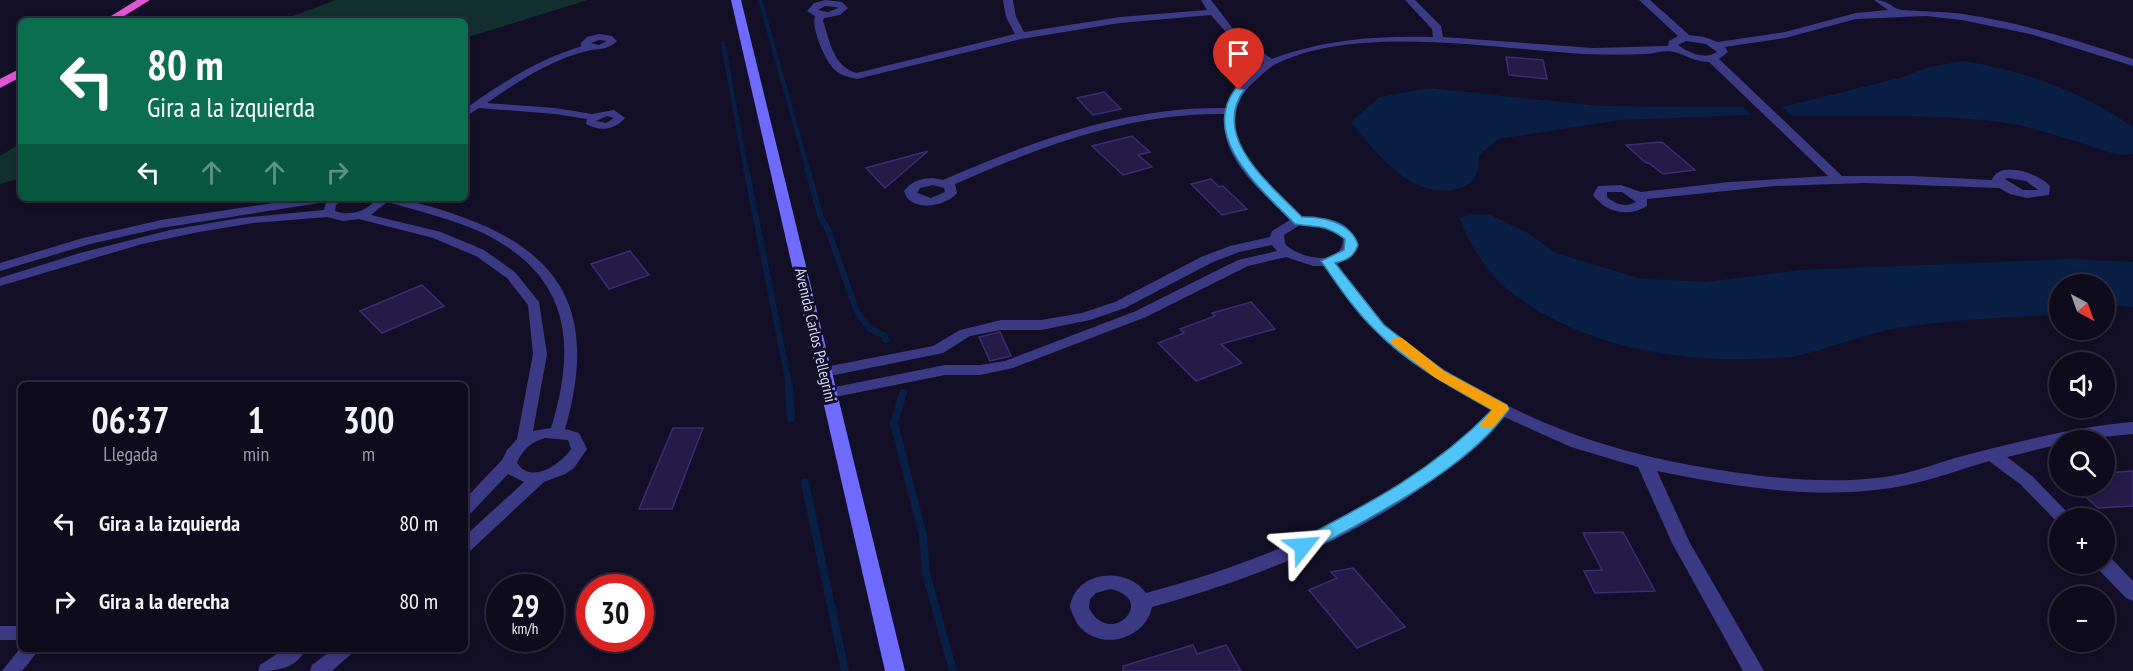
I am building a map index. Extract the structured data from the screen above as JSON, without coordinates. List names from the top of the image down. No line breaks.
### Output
{"streets":{"main road":["Avenida Carlos Pellegrini"]},"north":"bottom right","page":{"turn":["80 m","Gira a la izquierda"],"map_buttons":["+","−"],"eta":["06:37","Llegada","1","min","300","m"],"list":[{"name":"Gira a la izquierda","value":"80 m"},{"name":"Gira a la derecha","value":"80 m"}],"speed":"29 km/h","limit":"30"}}
